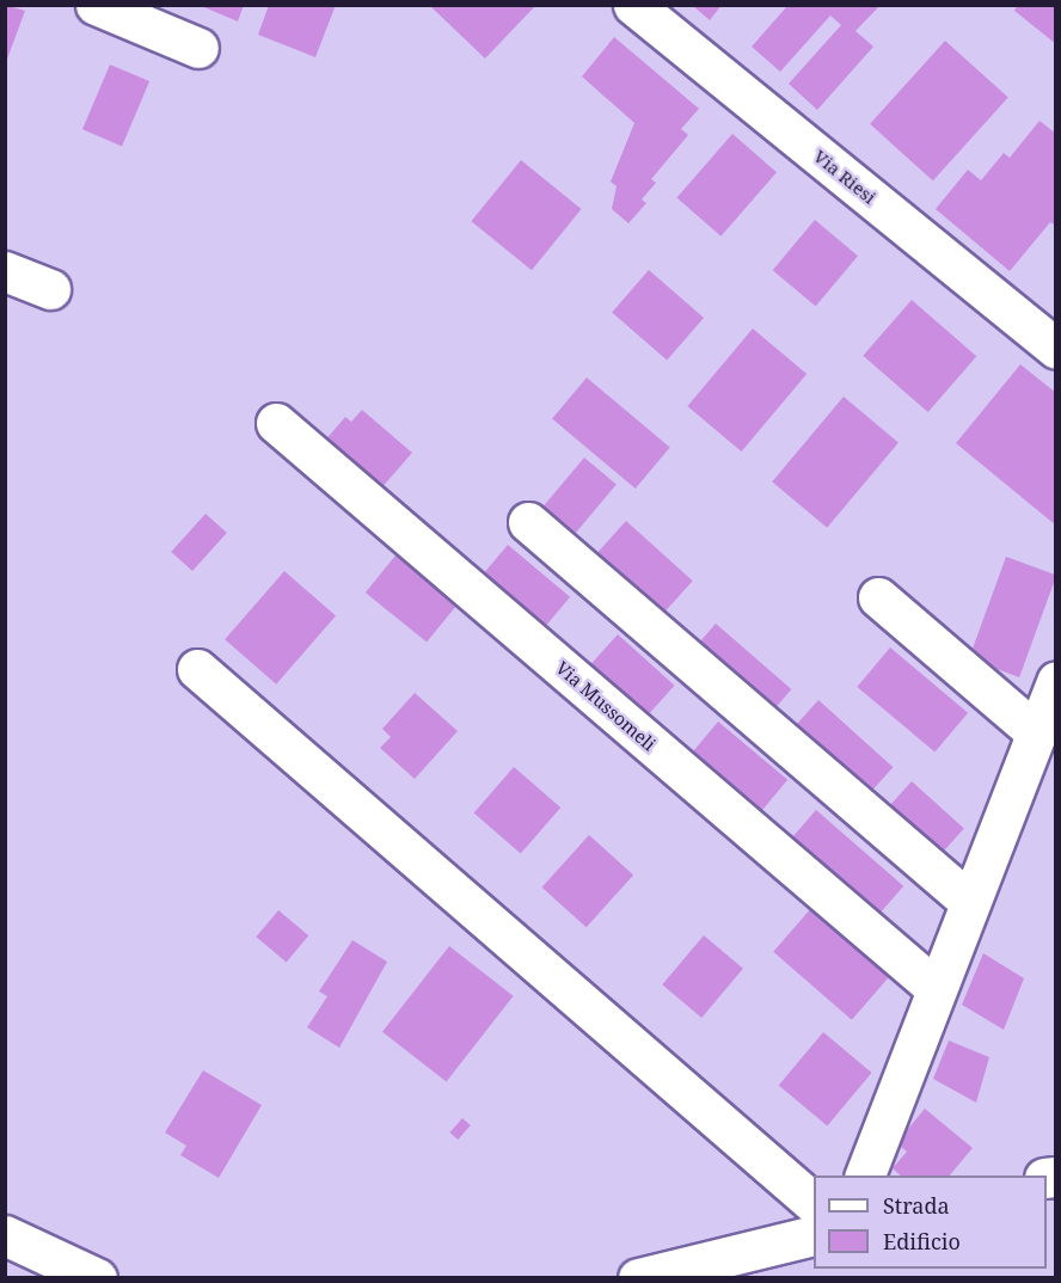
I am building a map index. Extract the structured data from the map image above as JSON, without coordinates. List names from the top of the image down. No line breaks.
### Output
{"streets":{"street":["Via Riesi","Via Mussomeli"]},"legend":["Strada","Edificio"]}
